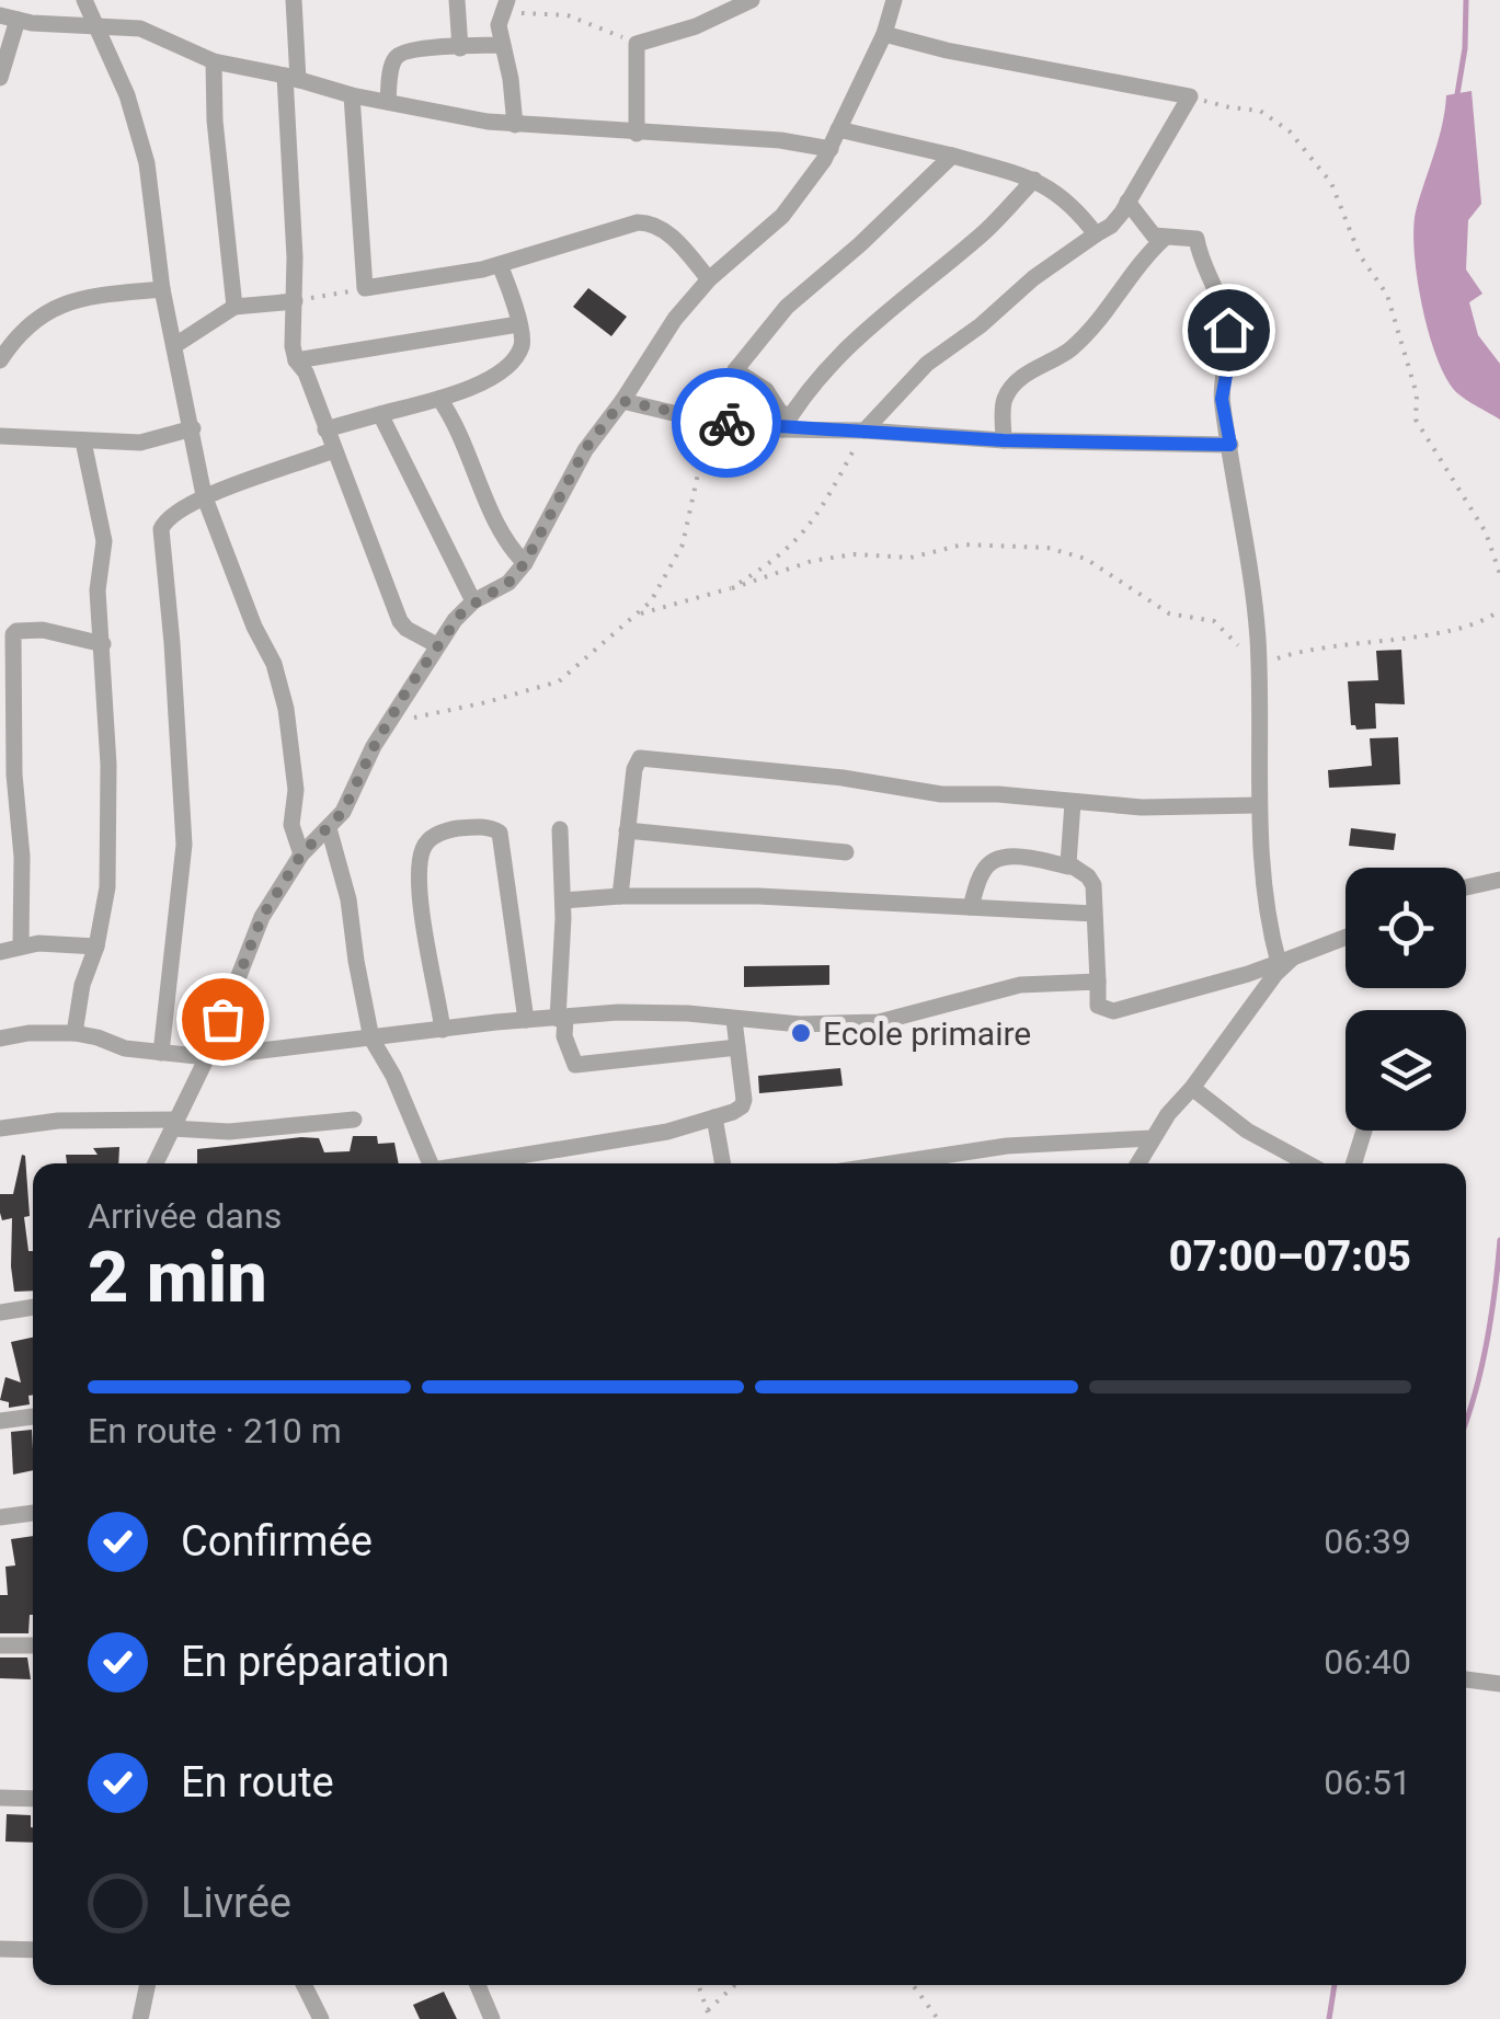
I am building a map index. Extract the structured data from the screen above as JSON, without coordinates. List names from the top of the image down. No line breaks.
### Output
{"places":["Ecole primaire"],"page":{"heading":["2 min","Arrivée dans","07:00–07:05"],"bar":"En route · 210 m","list":[["Confirmée","06:39"],["En préparation","06:40"],["En route","06:51"],"Livrée"]}}
